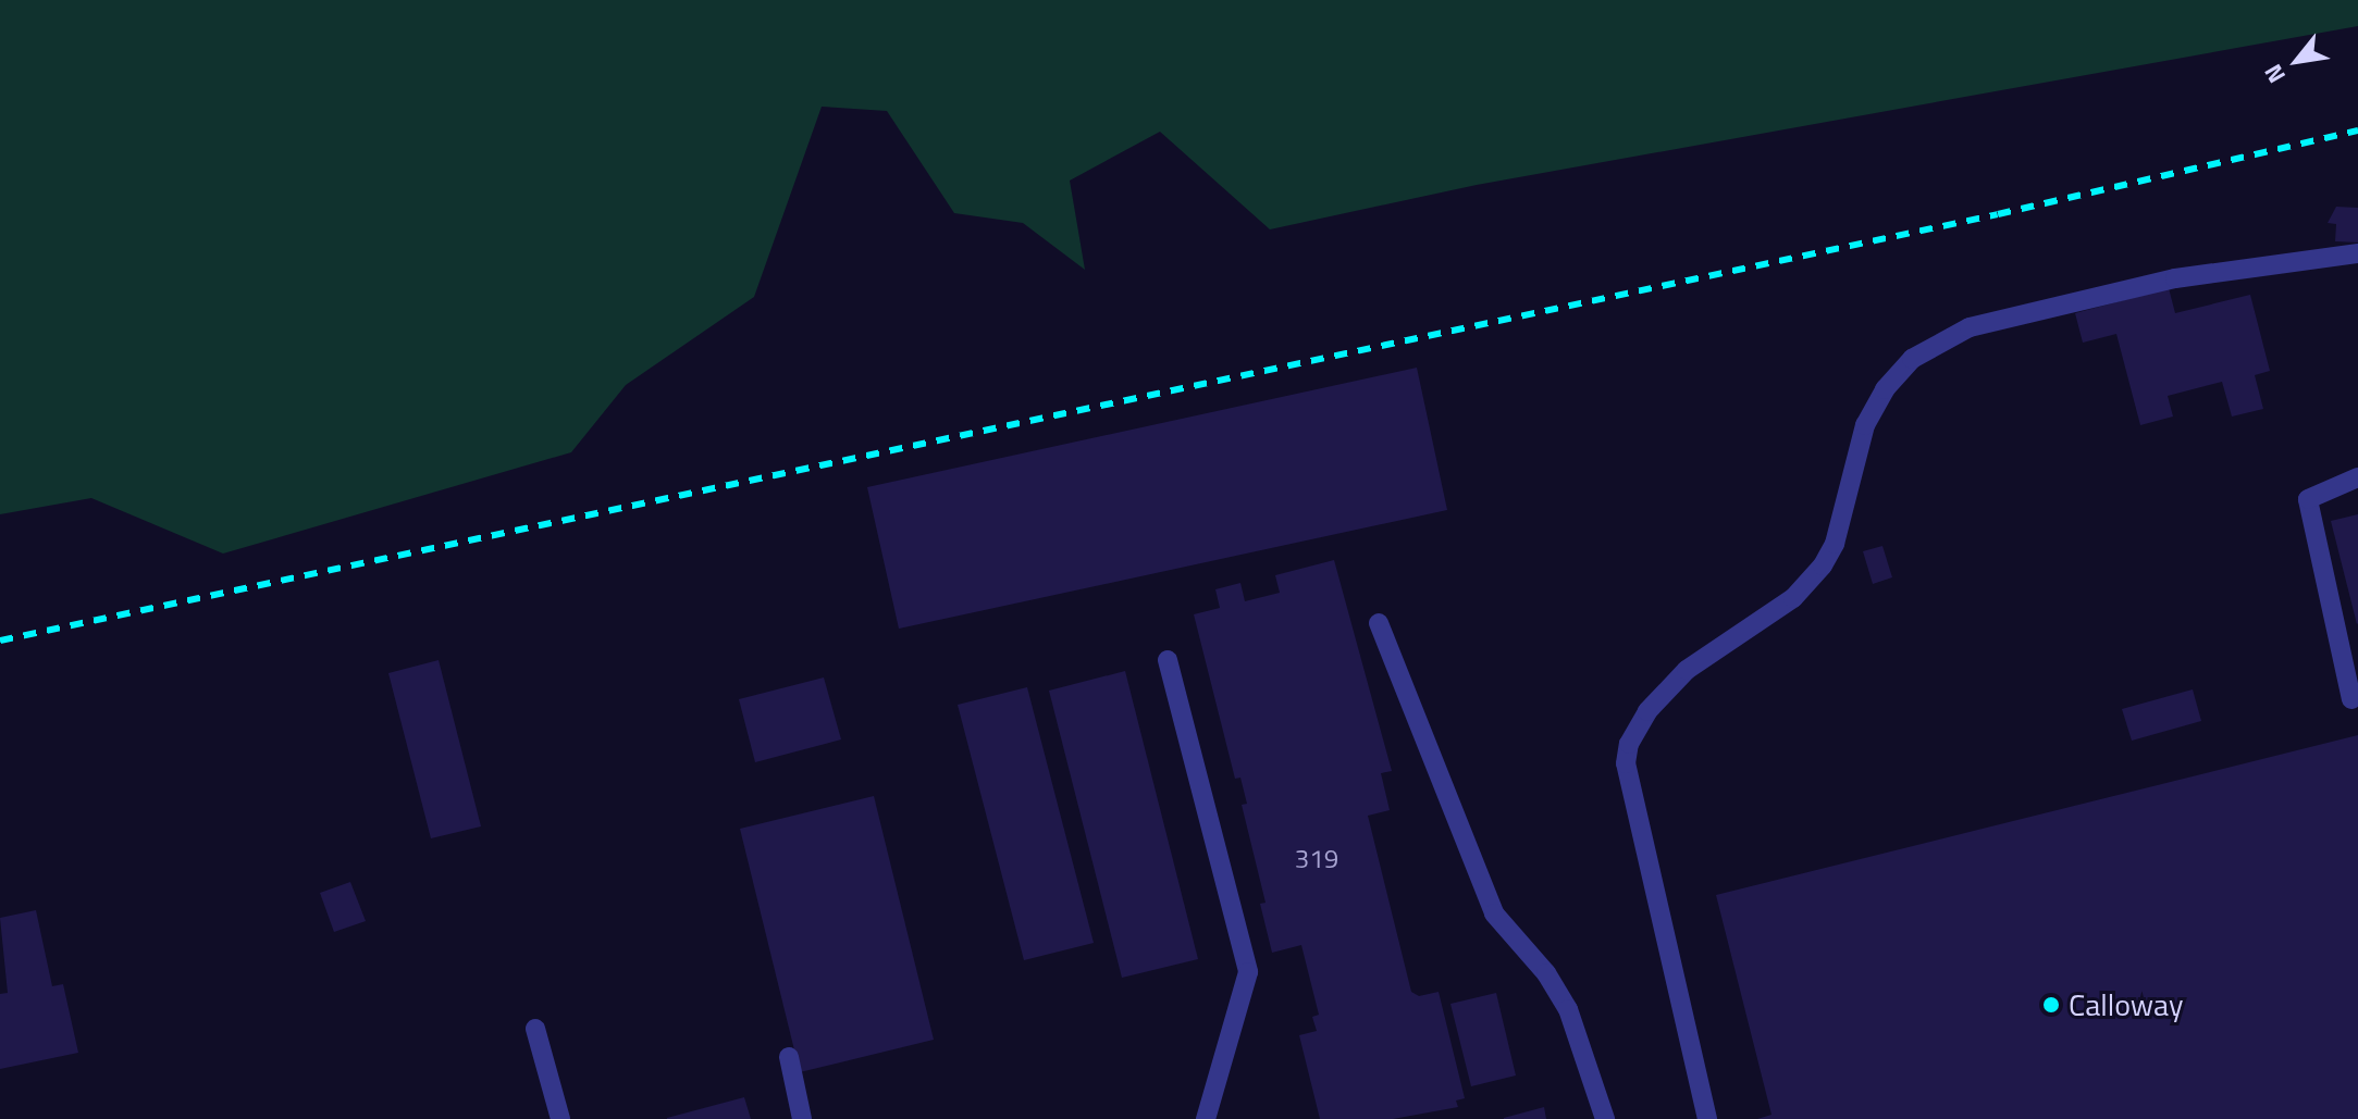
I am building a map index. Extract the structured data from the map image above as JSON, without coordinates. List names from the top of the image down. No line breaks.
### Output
{"places":["Calloway"],"house_numbers":["319"],"north":"bottom left"}
